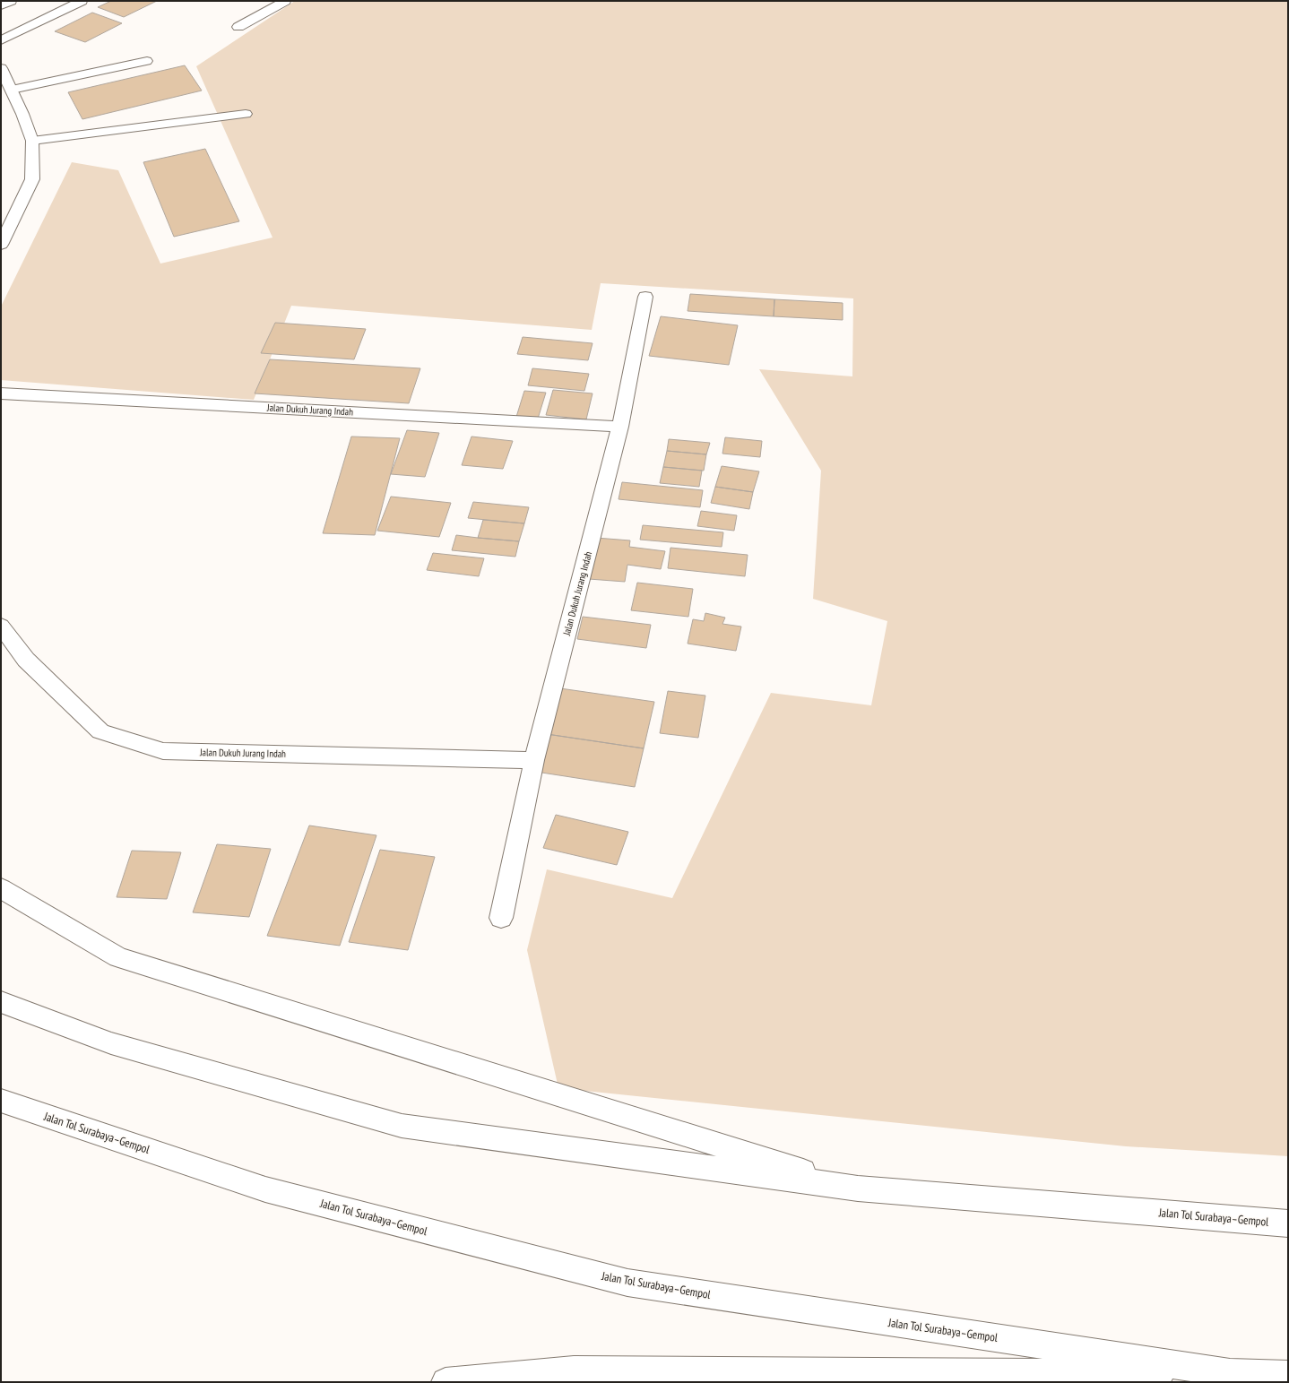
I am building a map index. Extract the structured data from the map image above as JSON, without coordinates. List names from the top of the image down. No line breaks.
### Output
{"streets":{"main road":["Jalan Dukuh Jurang Indah","Jalan Tol Surabaya–Gempol"]}}
